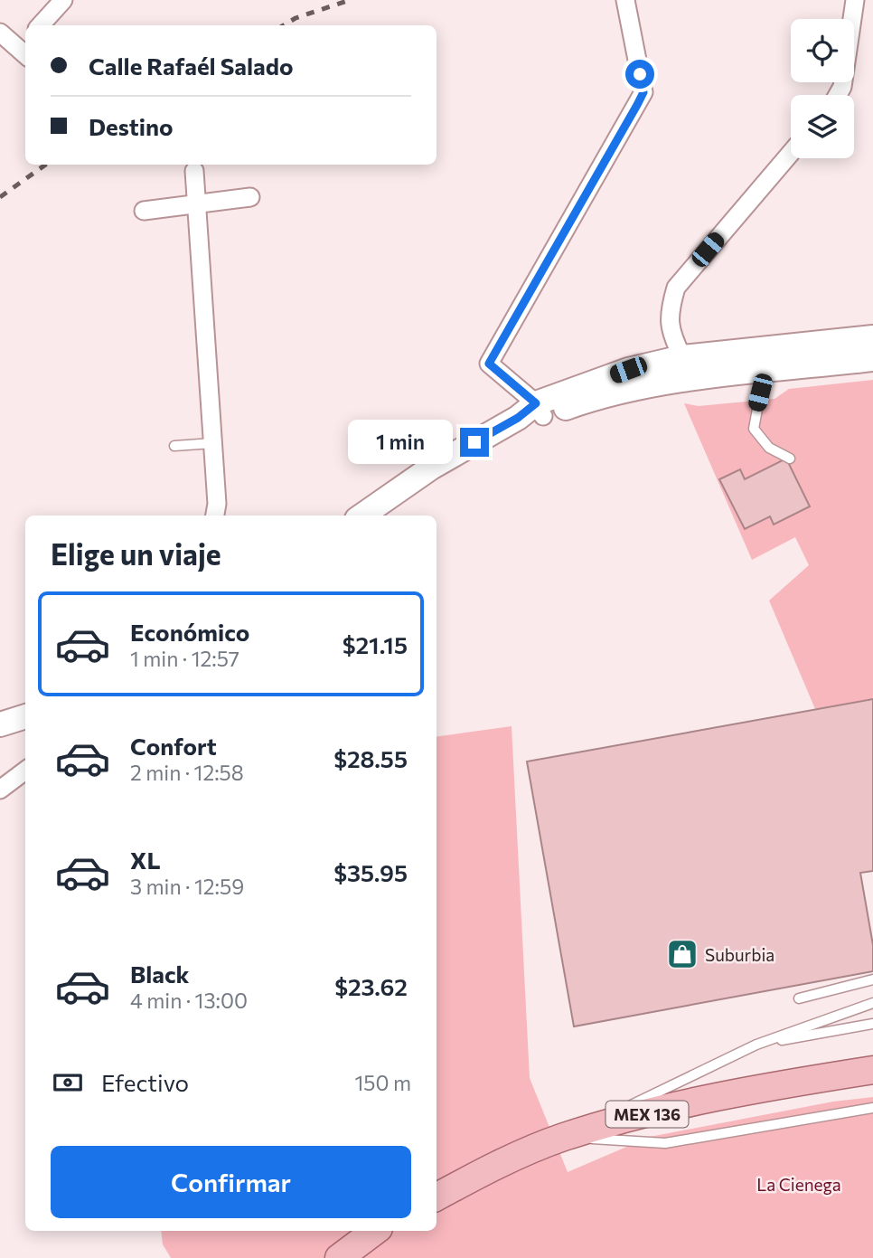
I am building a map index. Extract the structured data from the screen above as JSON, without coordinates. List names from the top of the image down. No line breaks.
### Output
{"streets":{"main road":["MEX 136"]},"parks":["La Cienega"],"places":{"shop":["Suburbia"]},"page":{"banner":["Calle Rafaél Salado","Destino"],"bubble":"1 min","heading":"Elige un viaje","list":[{"name":"Económico","note":"1 min · 12:57","value":"$21.15"},{"name":"Confort","note":"2 min · 12:58","value":"$28.55"},{"name":"XL","note":"3 min · 12:59","value":"$35.95"},{"name":"Black","note":"4 min · 13:00","value":"$23.62"}],"pay":["Efectivo","150 m"],"buttons":"Confirmar"}}
